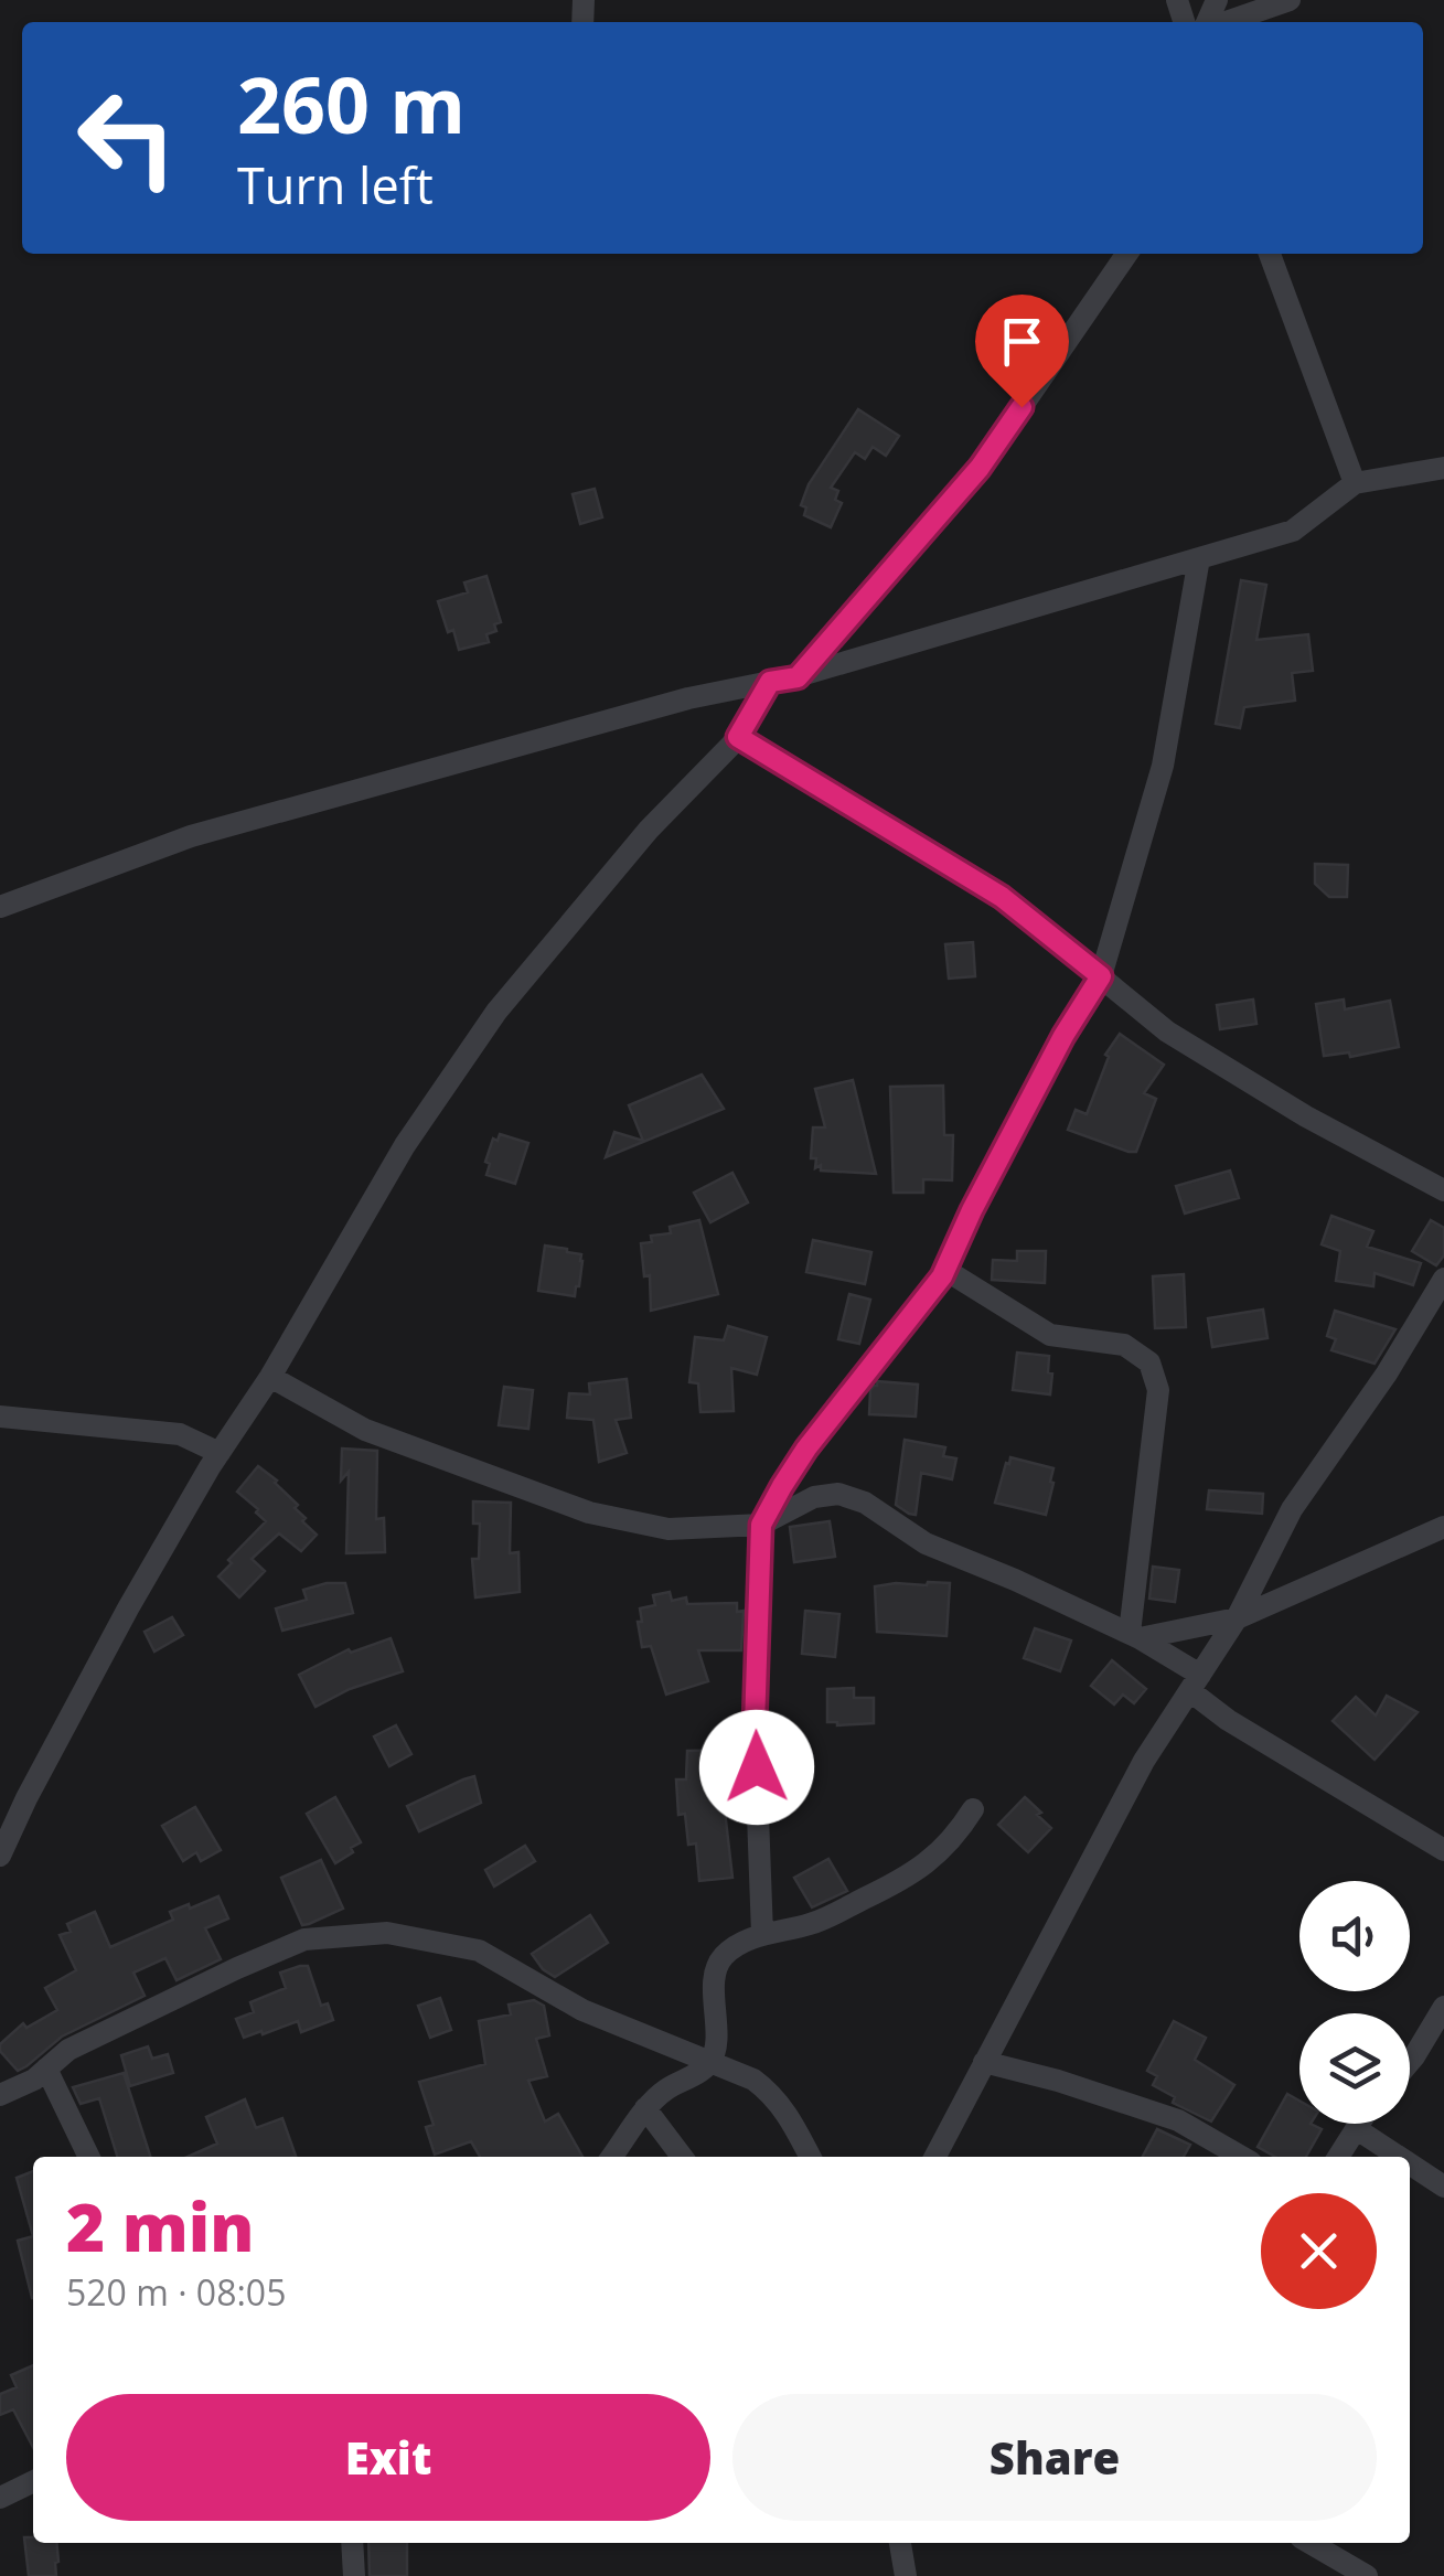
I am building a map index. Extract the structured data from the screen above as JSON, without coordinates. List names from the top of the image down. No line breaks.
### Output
{"page":{"turn":["260 m","Turn left"],"heading":["2 min","520 m · 08:05"],"buttons":["Exit","Share"]}}
